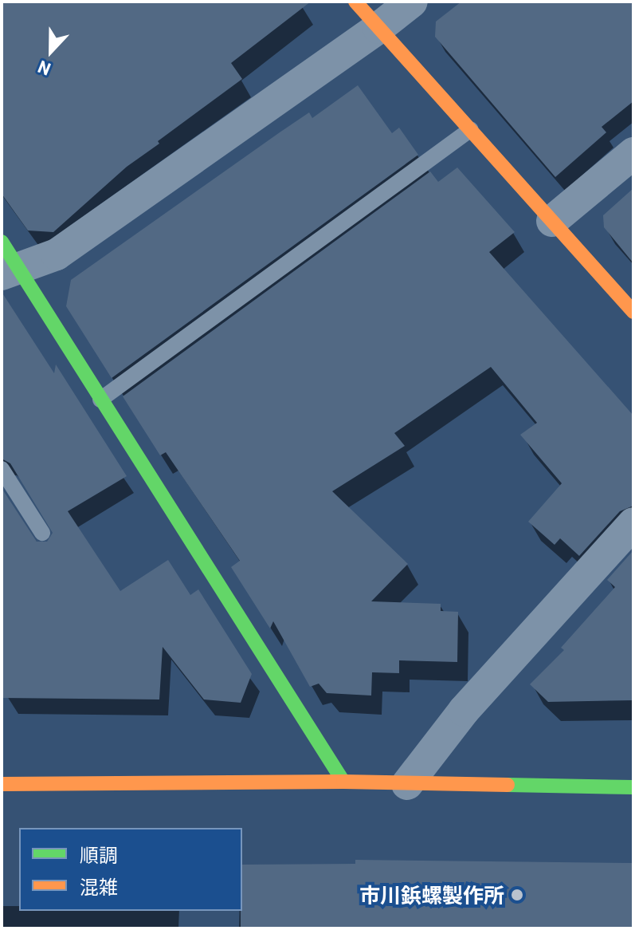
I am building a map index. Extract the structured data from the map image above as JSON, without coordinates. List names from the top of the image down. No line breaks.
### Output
{"places":["市川鋲螺製作所"],"legend":["順調","混雑"],"north":"bottom"}
